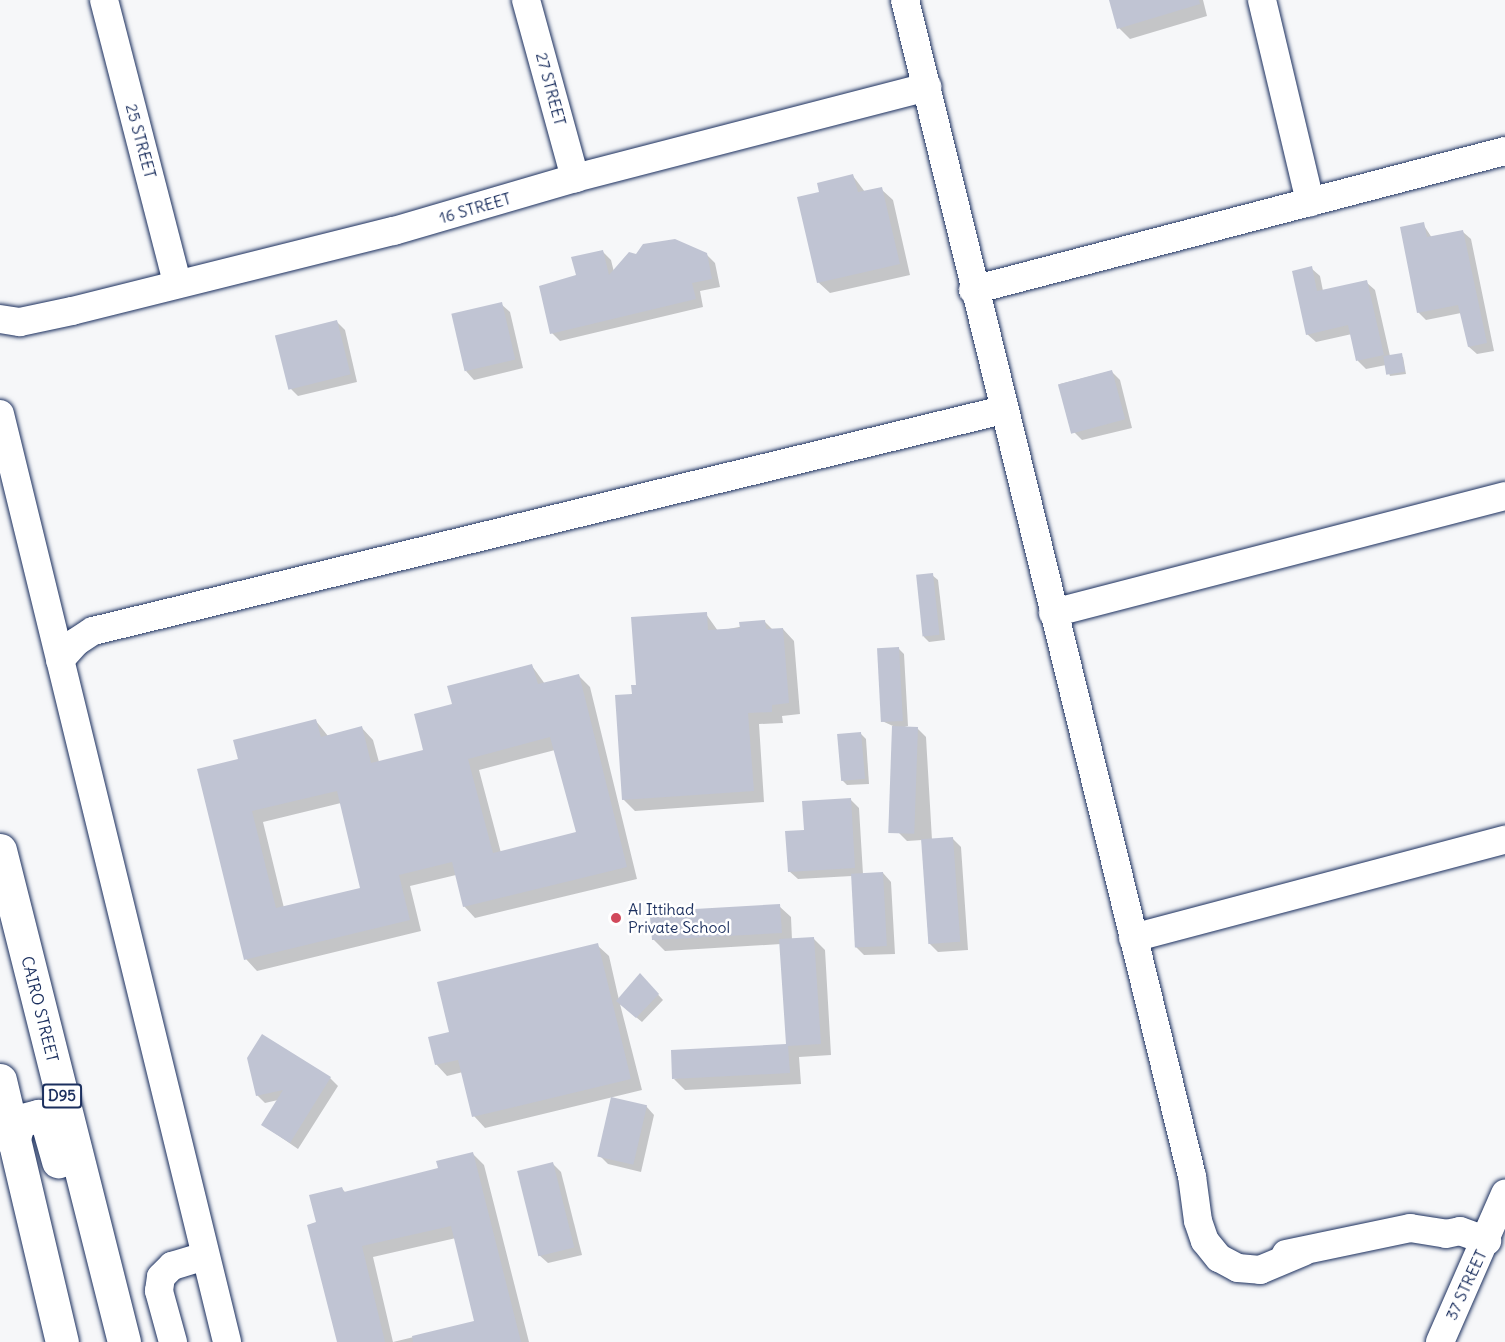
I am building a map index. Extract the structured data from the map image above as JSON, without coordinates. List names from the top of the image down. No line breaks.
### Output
{"streets":{"main road":["CAIRO STREET","D95"],"street":["27 STREET","25 STREET","16 STREET","37 STREET"]},"crossings":[["27 STREET","16 STREET"],["25 STREET","16 STREET"]],"places":["Al Ittihad Private School"]}
